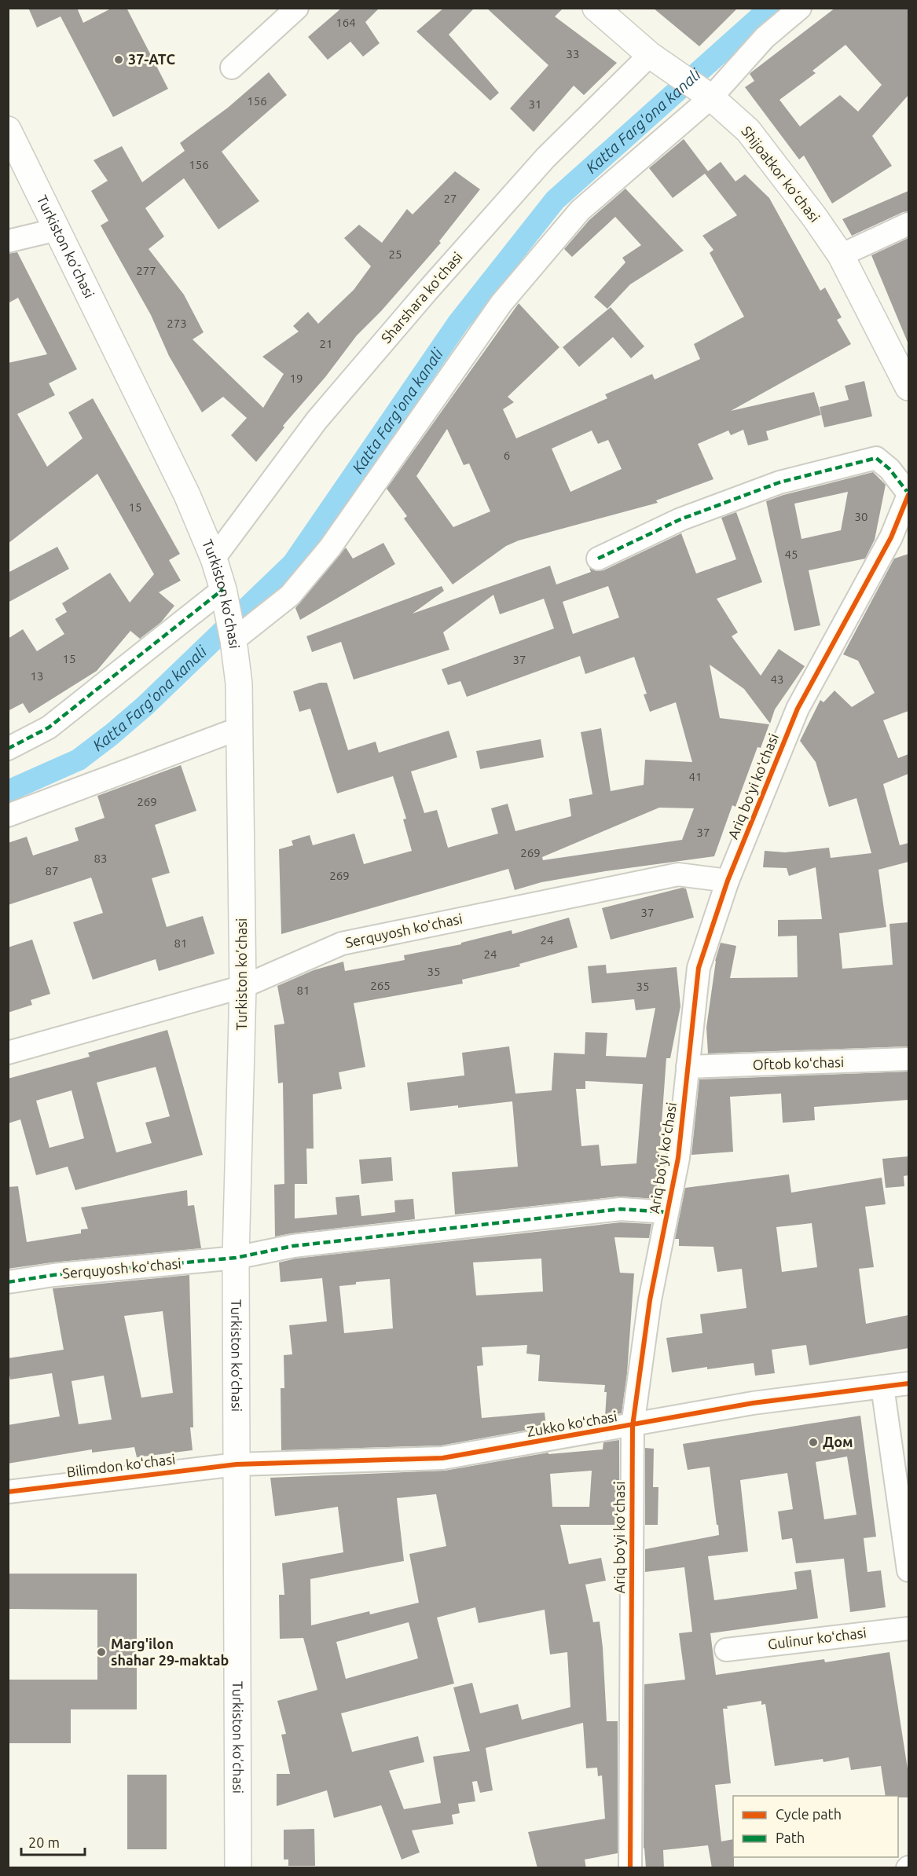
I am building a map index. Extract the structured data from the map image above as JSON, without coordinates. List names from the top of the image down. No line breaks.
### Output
{"streets":{"main road":["Shijoatkor koʻchasi","Turkiston ko’chasi"],"street":["Sharshara koʻchasi","Ariq boʻyi koʻchasi","Serquyosh koʻchasi","Oftob koʻchasi","Zukko koʻchasi","Bilimdon koʻchasi","Gulinur koʻchasi"]},"crossings":[["Shijoatkor koʻchasi","Sharshara koʻchasi"],["Turkiston ko’chasi","Sharshara koʻchasi"],["Turkiston ko’chasi","Serquyosh koʻchasi"],["Turkiston ko’chasi","Zukko koʻchasi"],["Turkiston ko’chasi","Bilimdon koʻchasi"],["Ariq boʻyi koʻchasi","Serquyosh koʻchasi"],["Ariq boʻyi koʻchasi","Oftob koʻchasi"],["Ariq boʻyi koʻchasi","Zukko koʻchasi"],["Zukko koʻchasi","Bilimdon koʻchasi"]],"water":["Katta Farg'ona kanali"],"places":["37-АТС","Дом","Marg'ilon shahar 29-maktab"],"house_numbers":["164","33","156","31","156","27","25","277","273","21","19","6","15","30","45","15","37","13","43","41","269","37","269","83","87","269","37","24","81","24","35","265","35","81"],"legend":["Cycle path","Path"],"scale_bar":"20 m"}
